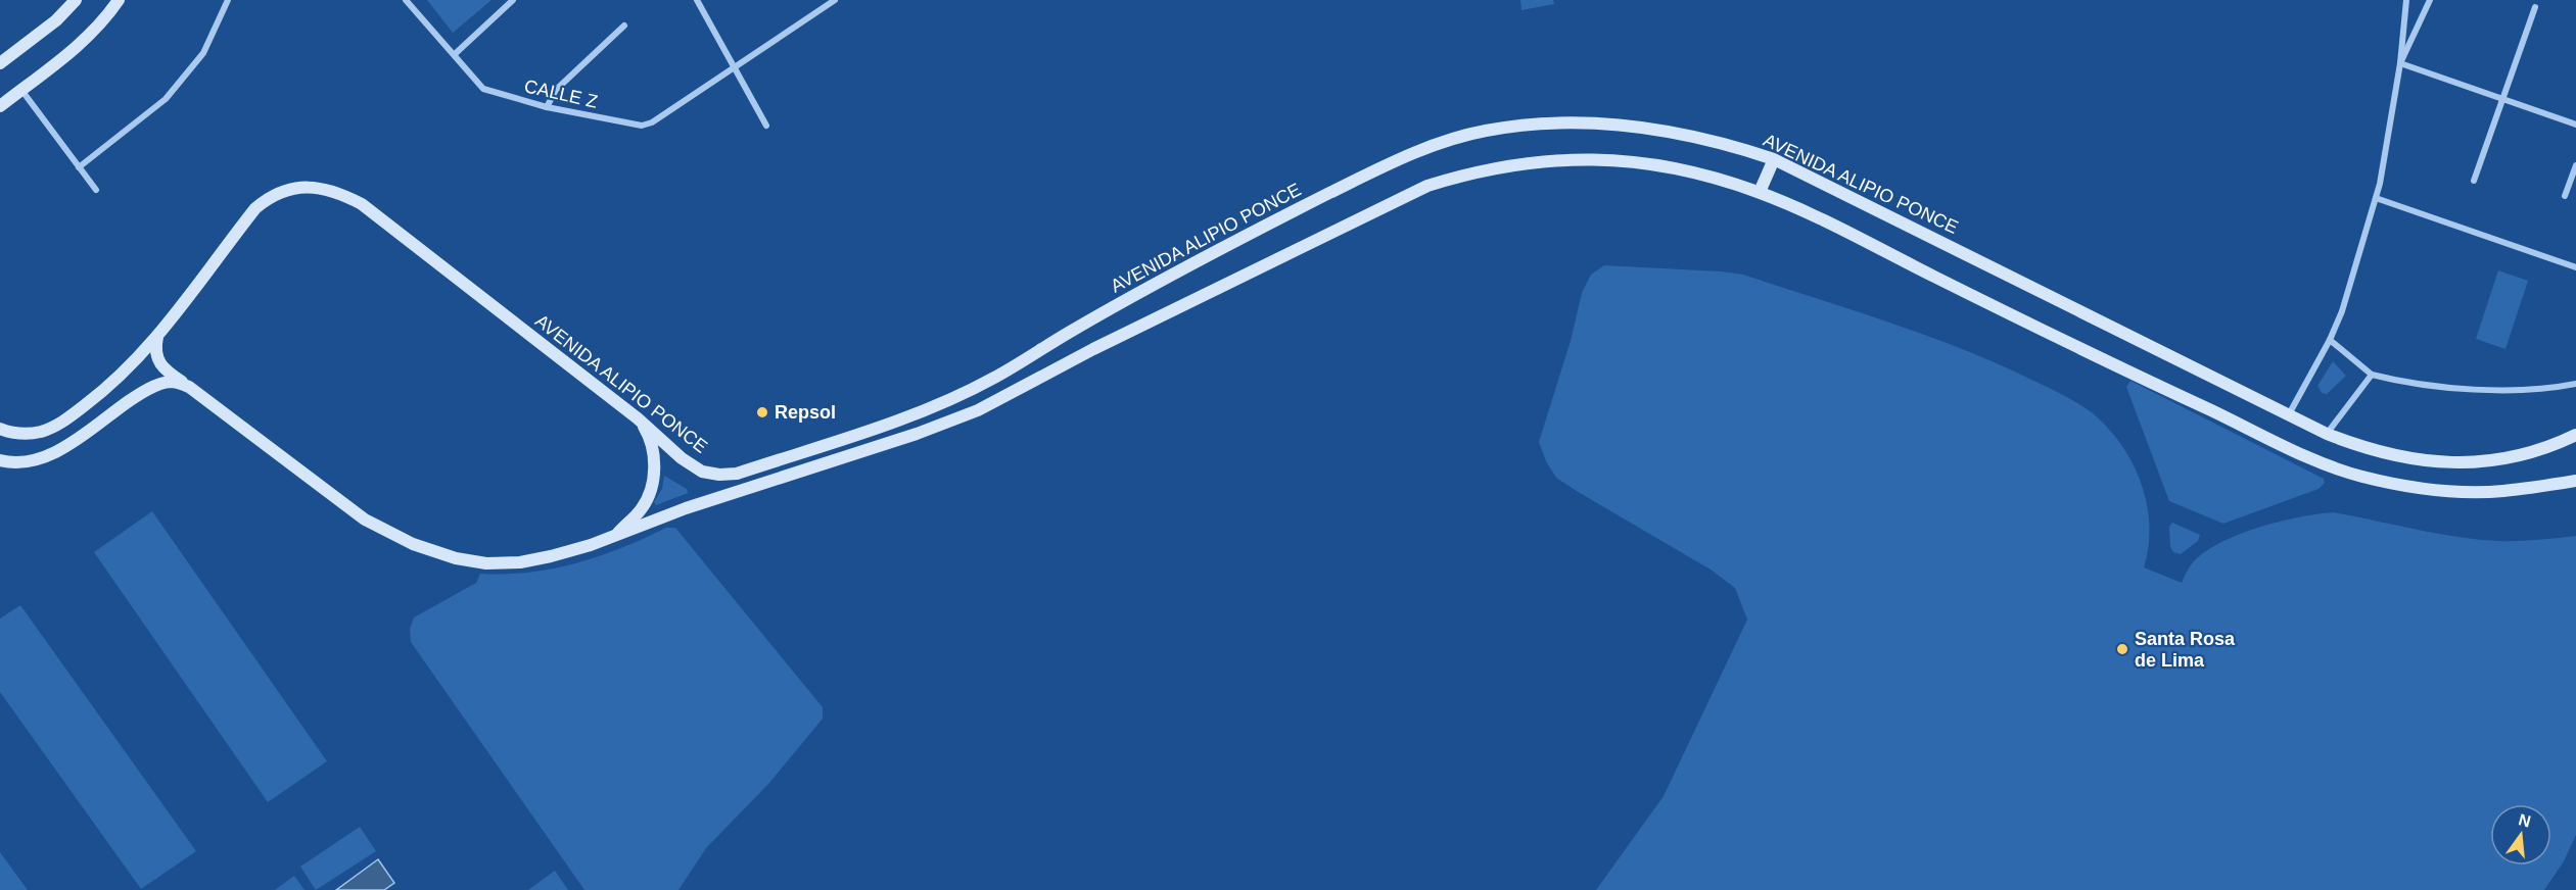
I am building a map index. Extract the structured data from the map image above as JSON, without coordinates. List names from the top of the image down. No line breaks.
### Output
{"streets":{"main road":["AVENIDA ALIPIO PONCE"],"street":["CALLE Z"]},"places":["Repsol","Santa Rosa de Lima"],"north":"top"}
